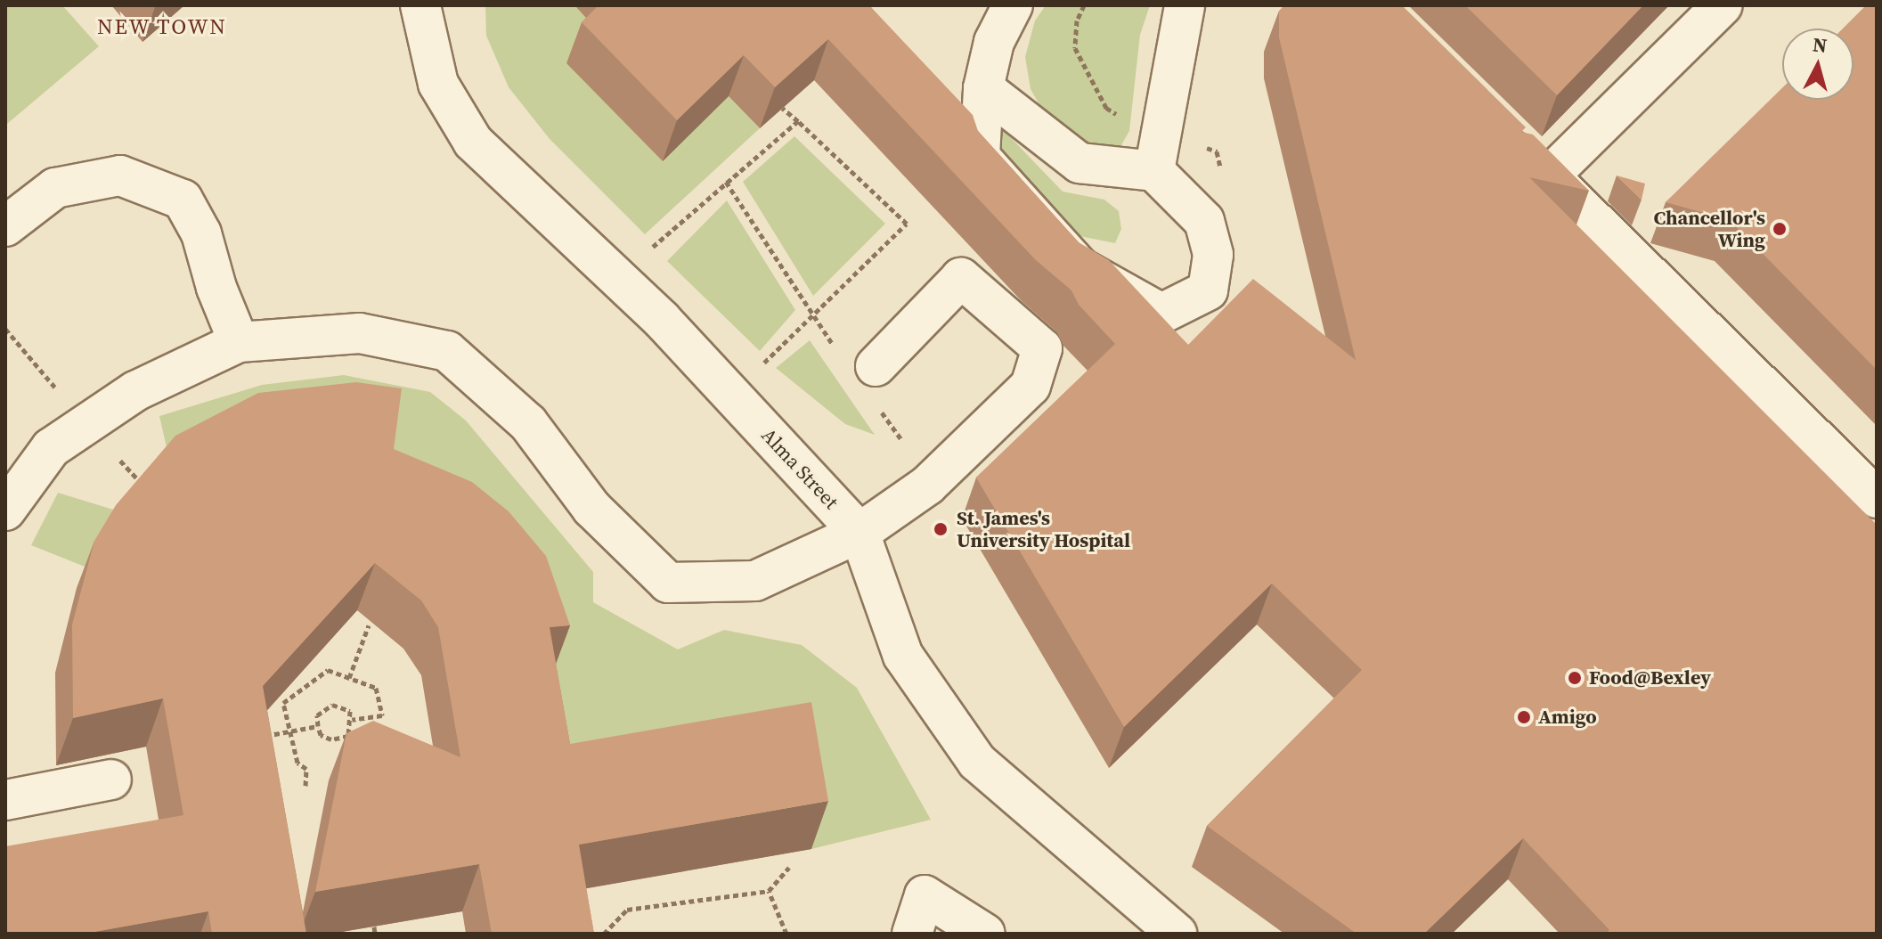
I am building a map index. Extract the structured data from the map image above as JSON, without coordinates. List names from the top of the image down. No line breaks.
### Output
{"streets":{"street":["Alma Street"]},"districts":["NEW TOWN"],"places":["Chancellor's Wing","St. James's University Hospital","Food@Bexley","Amigo"],"north":"top"}
